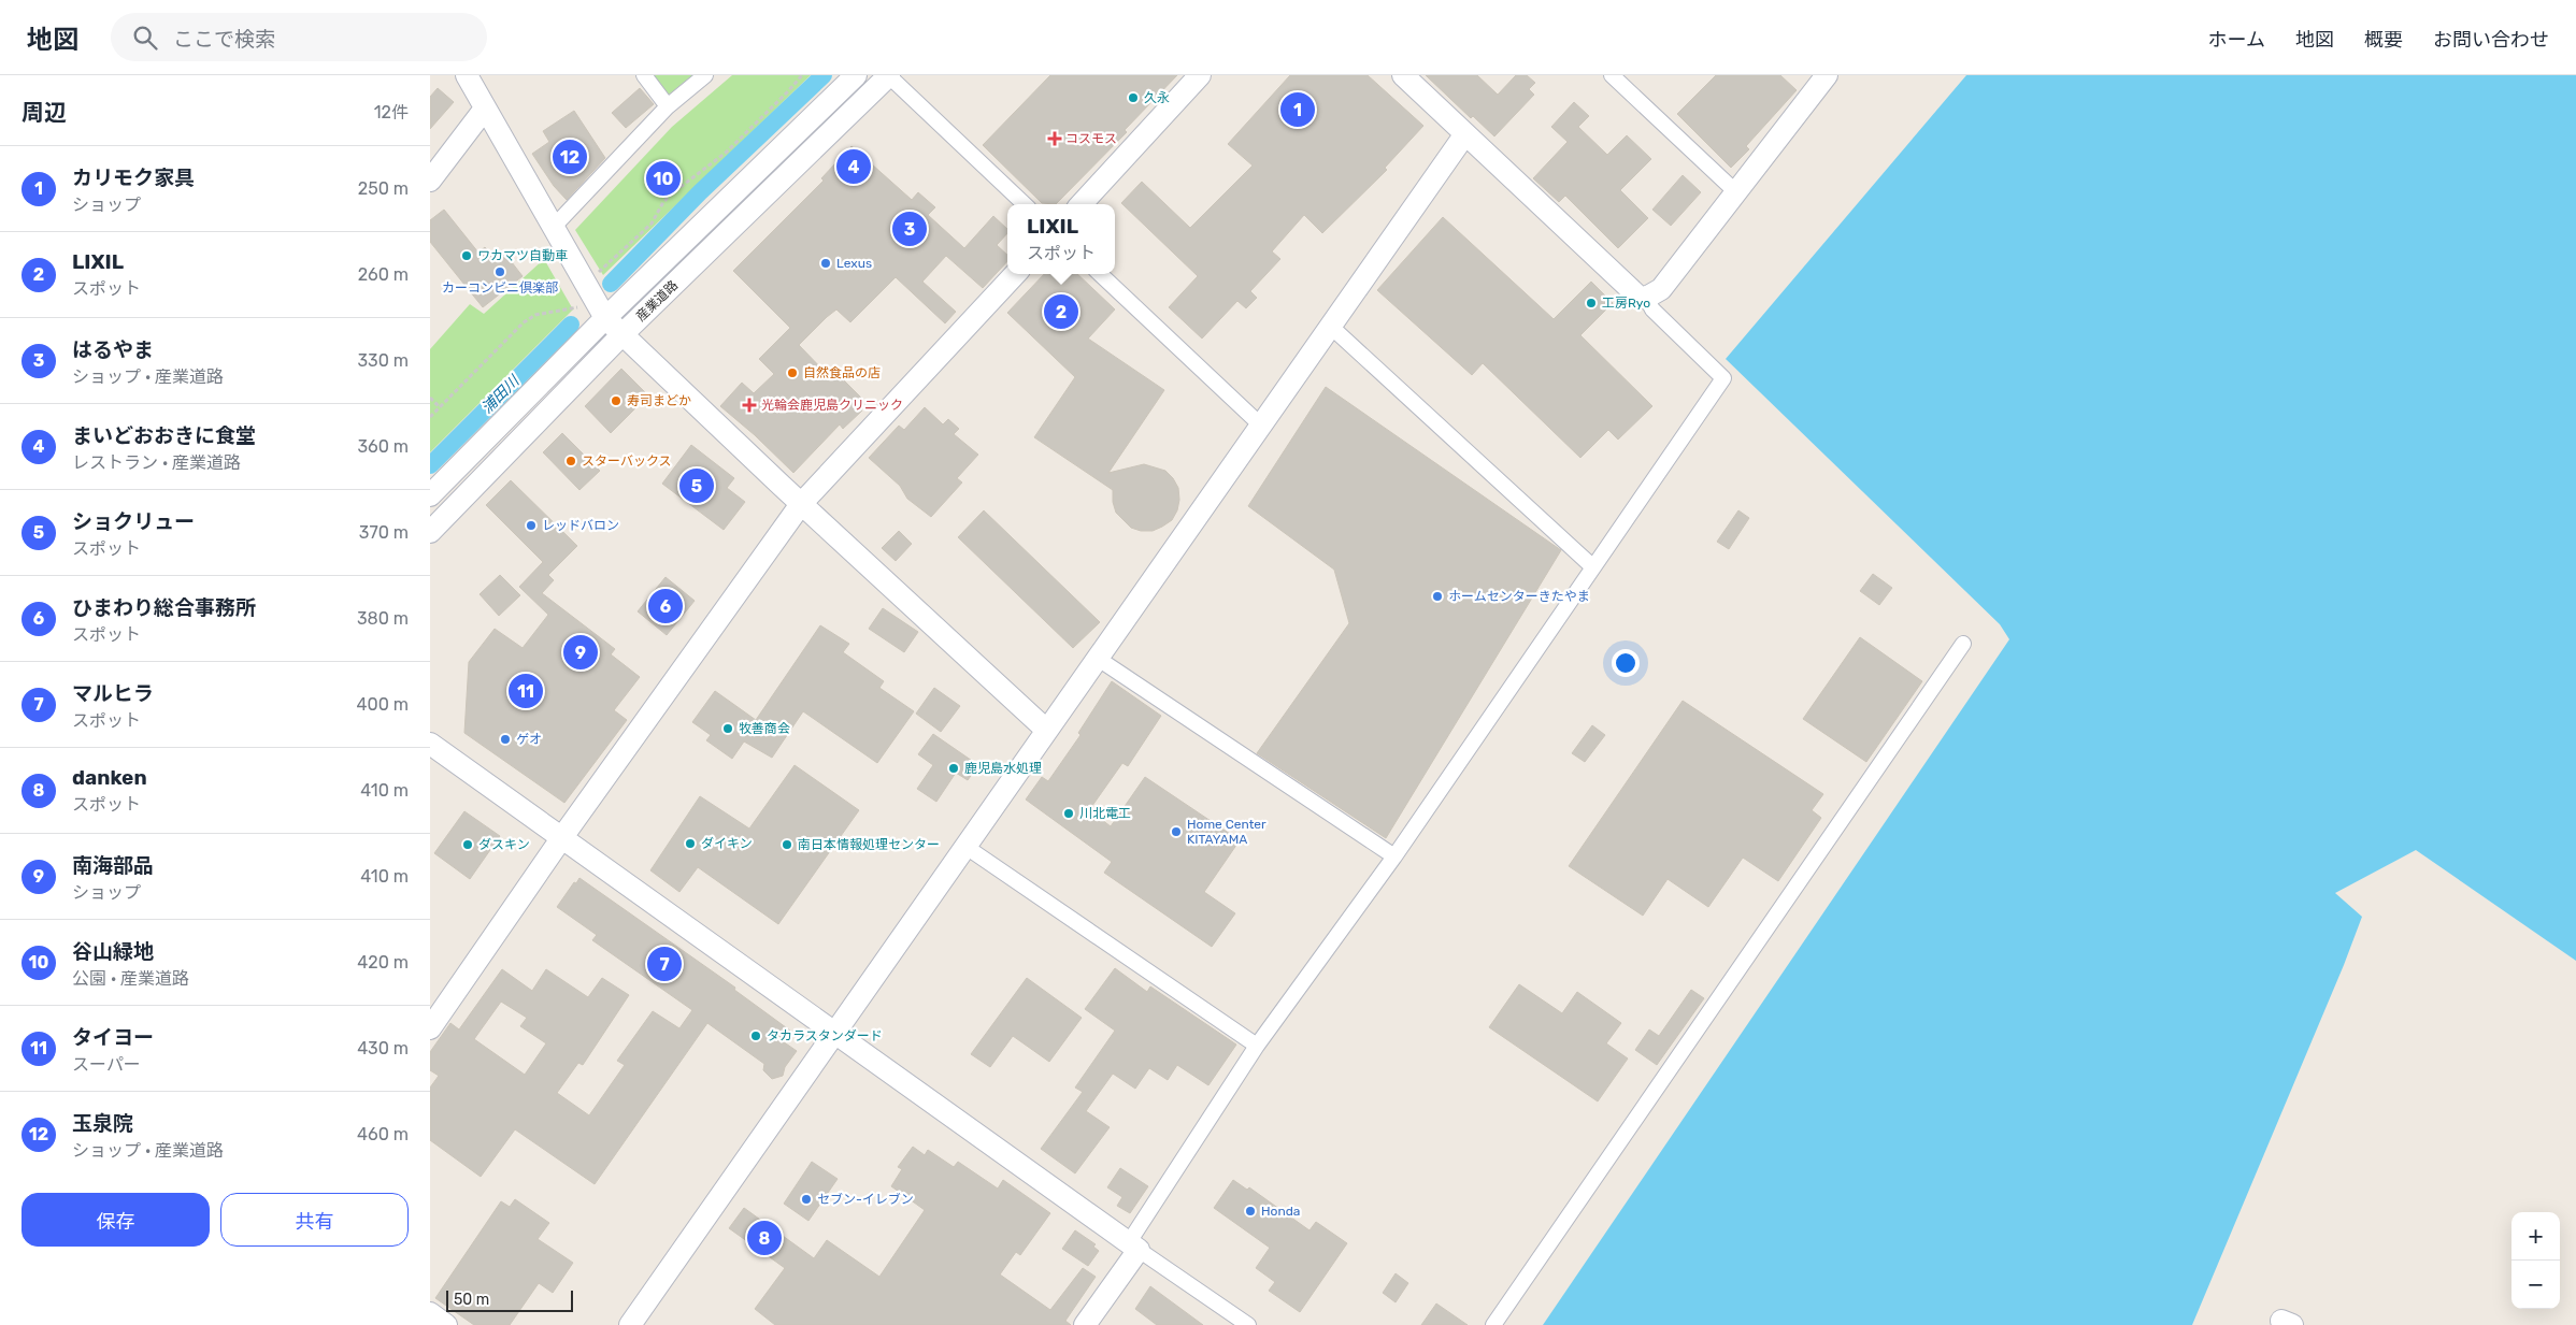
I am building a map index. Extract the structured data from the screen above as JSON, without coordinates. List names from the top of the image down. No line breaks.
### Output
{"streets":{"street":["産業道路"]},"water":["浦田川"],"places":{"other":["久永","ワカマツ自動車","Lexus","カーコンビニ倶楽部","工房Ryo","自然食品の店","寿司まどか","スターバックス","レッドバロン","ホームセンターきたやま","牧善商会","ゲオ","鹿児島水処理","川北電工","Home Center KITAYAMA","ダイキン","ダスキン","南日本情報処理センター","タカラスタンダード","セブン-イレブン","Honda"],"health":["コスモス","光輪会鹿児島クリニック"]},"scale_bar":"50 m","page":{"header":"地図","search":"ここで検索","nav":["ホーム","地図","概要","お問い合わせ"],"heading":["周辺","12件"],"pins":["1","12","4","10","3","2","5","6","9","11","7","8"],"list":[{"mark":"1","name":"カリモク家具","note":"ショップ","value":"250 m"},{"mark":"2","name":"LIXIL","note":"スポット","value":"260 m"},{"mark":"3","name":"はるやま","note":"ショップ · 産業道路","value":"330 m"},{"mark":"4","name":"まいどおおきに食堂","note":"レストラン · 産業道路","value":"360 m"},{"mark":"5","name":"ショクリュー","note":"スポット","value":"370 m"},{"mark":"6","name":"ひまわり総合事務所","note":"スポット","value":"380 m"},{"mark":"7","name":"マルヒラ","note":"スポット","value":"400 m"},{"mark":"8","name":"danken","note":"スポット","value":"410 m"},{"mark":"9","name":"南海部品","note":"ショップ","value":"410 m"},{"mark":"10","name":"谷山緑地","note":"公園 · 産業道路","value":"420 m"},{"mark":"11","name":"タイヨー","note":"スーパー","value":"430 m"},{"mark":"12","name":"玉泉院","note":"ショップ · 産業道路","value":"460 m"}],"popup":["LIXIL","スポット"],"buttons":["保存","共有"],"map_buttons":["+","−"],"scale":"50 m"}}
